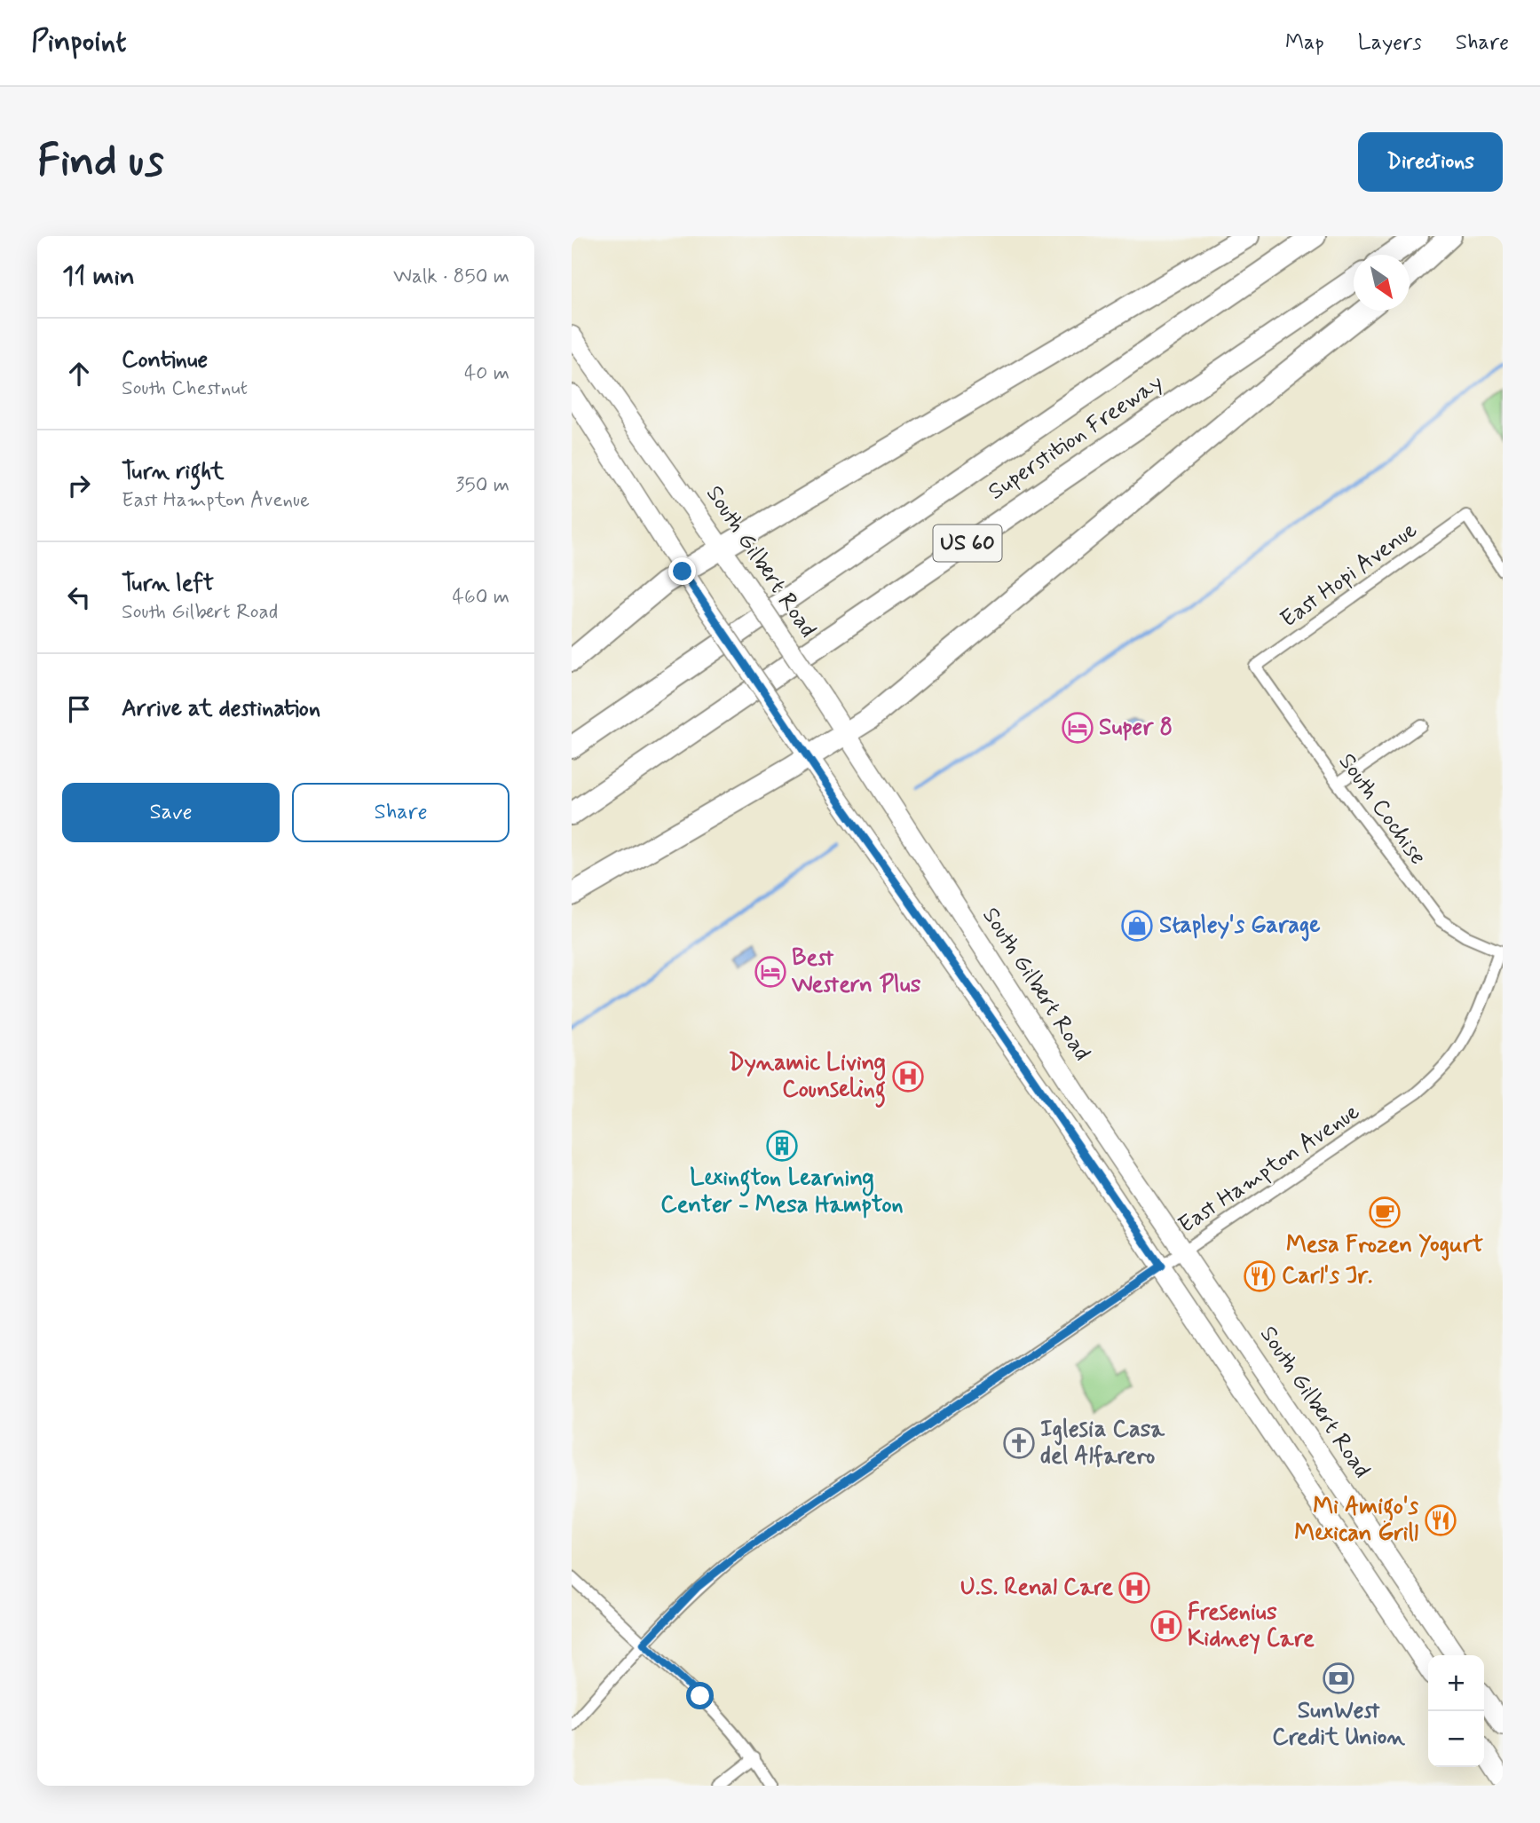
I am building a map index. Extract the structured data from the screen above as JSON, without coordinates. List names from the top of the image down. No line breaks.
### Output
{"streets":{"highway":["Superstition Freeway","US 60"],"main road":["South Gilbert Road"],"street":["East Hopi Avenue","South Cochise","East Hampton Avenue"]},"crossings":[["South Gilbert Road","East Hampton Avenue"],["East Hopi Avenue","South Cochise"],["South Cochise","East Hampton Avenue"]],"places":{"hotel":["Super 8","Best Western Plus"],"shop":["Stapley's Garage"],"hospital":["Dynamic Living Counseling","U.S. Renal Care","Fresenius Kidney Care"],"building":["Lexington Learning Center - Mesa Hampton"],"cafe":["Mesa Frozen Yogurt"],"restaurant":["Carl's Jr.","Mi Amigo's Mexican Grill"],"church":["Iglesia Casa del Alfarero"],"bank":["SunWest Credit Union"]},"north":"bottom right","page":{"header":"Pinpoint","nav":["Map","Layers","Share"],"buttons":["Directions",["Save","Share"]],"title":"Find us","heading":["11 min","Walk · 850 m"],"list":[["Continue","South Chestnut","40 m"],["Turn right","East Hampton Avenue","350 m"],["Turn left","South Gilbert Road","460 m"],"Arrive at destination"],"map_buttons":["+","−"]}}
